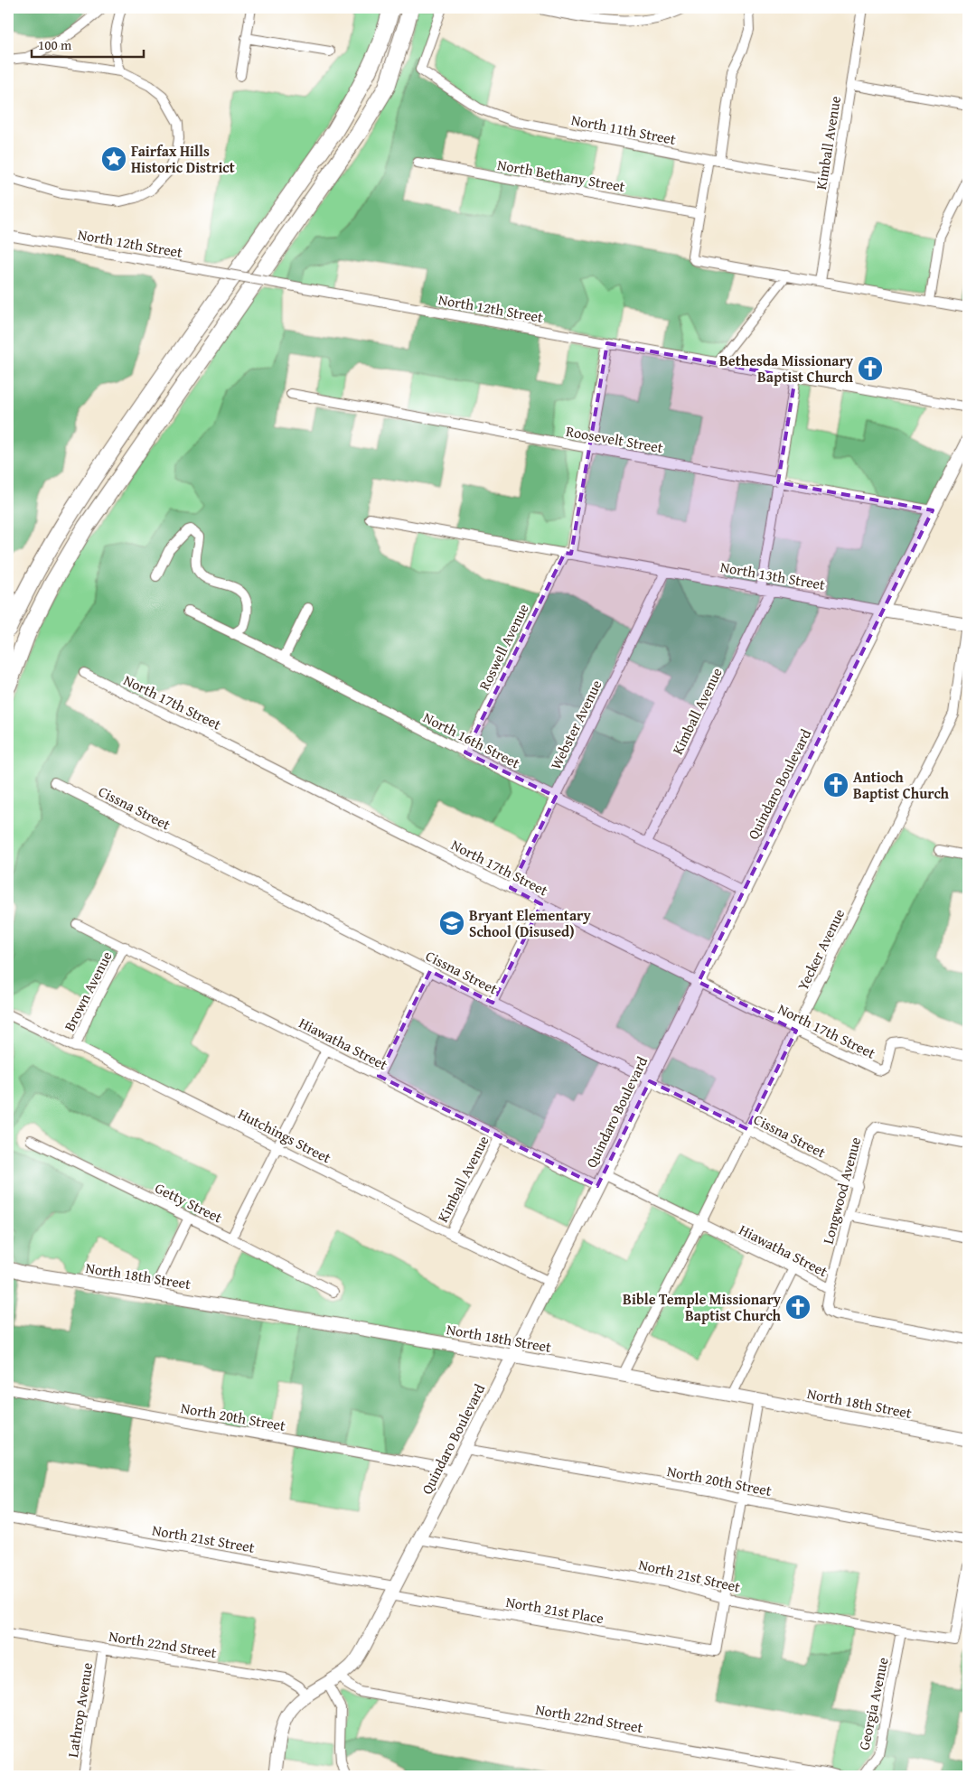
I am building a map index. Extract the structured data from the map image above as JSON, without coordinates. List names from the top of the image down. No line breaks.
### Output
{"streets":{"main road":["North 13th Street","Quindaro Boulevard","North 18th Street"],"street":["North 11th Street","Kimball Avenue","North Bethany Street","North 12th Street","Roosevelt Street","Roswell Avenue","North 17th Street","Webster Avenue","North 16th Street","Cissna Street","Yecker Avenue","Brown Avenue","Hiawatha Street","Hutchings Street","Longwood Avenue","Getty Street","North 20th Street","North 21st Street","North 21st Place","North 22nd Street","Georgia Avenue","Lathrop Avenue"]},"crossings":[["North 11th Street","Kimball Avenue"],["Kimball Avenue","North 13th Street"],["Kimball Avenue","North 16th Street"],["Kimball Avenue","Hiawatha Street"],["Kimball Avenue","Hutchings Street"],["North 12th Street","Roswell Avenue"],["Roosevelt Street","Roswell Avenue"],["Roosevelt Street","Quindaro Boulevard"],["North 13th Street","Roswell Avenue"],["North 13th Street","Webster Avenue"],["North 13th Street","Quindaro Boulevard"],["North 13th Street","Yecker Avenue"],["Roswell Avenue","North 16th Street"],["North 17th Street","Webster Avenue"],["North 17th Street","Quindaro Boulevard"],["North 17th Street","Yecker Avenue"],["Webster Avenue","North 16th Street"],["North 16th Street","Quindaro Boulevard"],["Quindaro Boulevard","Cissna Street"],["Quindaro Boulevard","Hiawatha Street"],["Quindaro Boulevard","Hutchings Street"],["Quindaro Boulevard","North 18th Street"],["Quindaro Boulevard","North 20th Street"],["Quindaro Boulevard","North 21st Street"],["Quindaro Boulevard","North 21st Place"],["Quindaro Boulevard","North 22nd Street"],["Cissna Street","Yecker Avenue"],["Cissna Street","Longwood Avenue"],["Yecker Avenue","Hiawatha Street"],["Yecker Avenue","North 18th Street"],["Brown Avenue","Hiawatha Street"],["Brown Avenue","Hutchings Street"],["Hiawatha Street","Longwood Avenue"],["North 21st Street","North 21st Place"],["North 21st Street","Georgia Avenue"],["North 22nd Street","Lathrop Avenue"]],"places":{"place":["Fairfax Hills Historic District"],"church":["Bethesda Missionary Baptist Church","Antioch Baptist Church","Bible Temple Missionary Baptist Church"],"school or university":["Bryant Elementary School (Disused)"]},"scale_bar":"100 m"}
